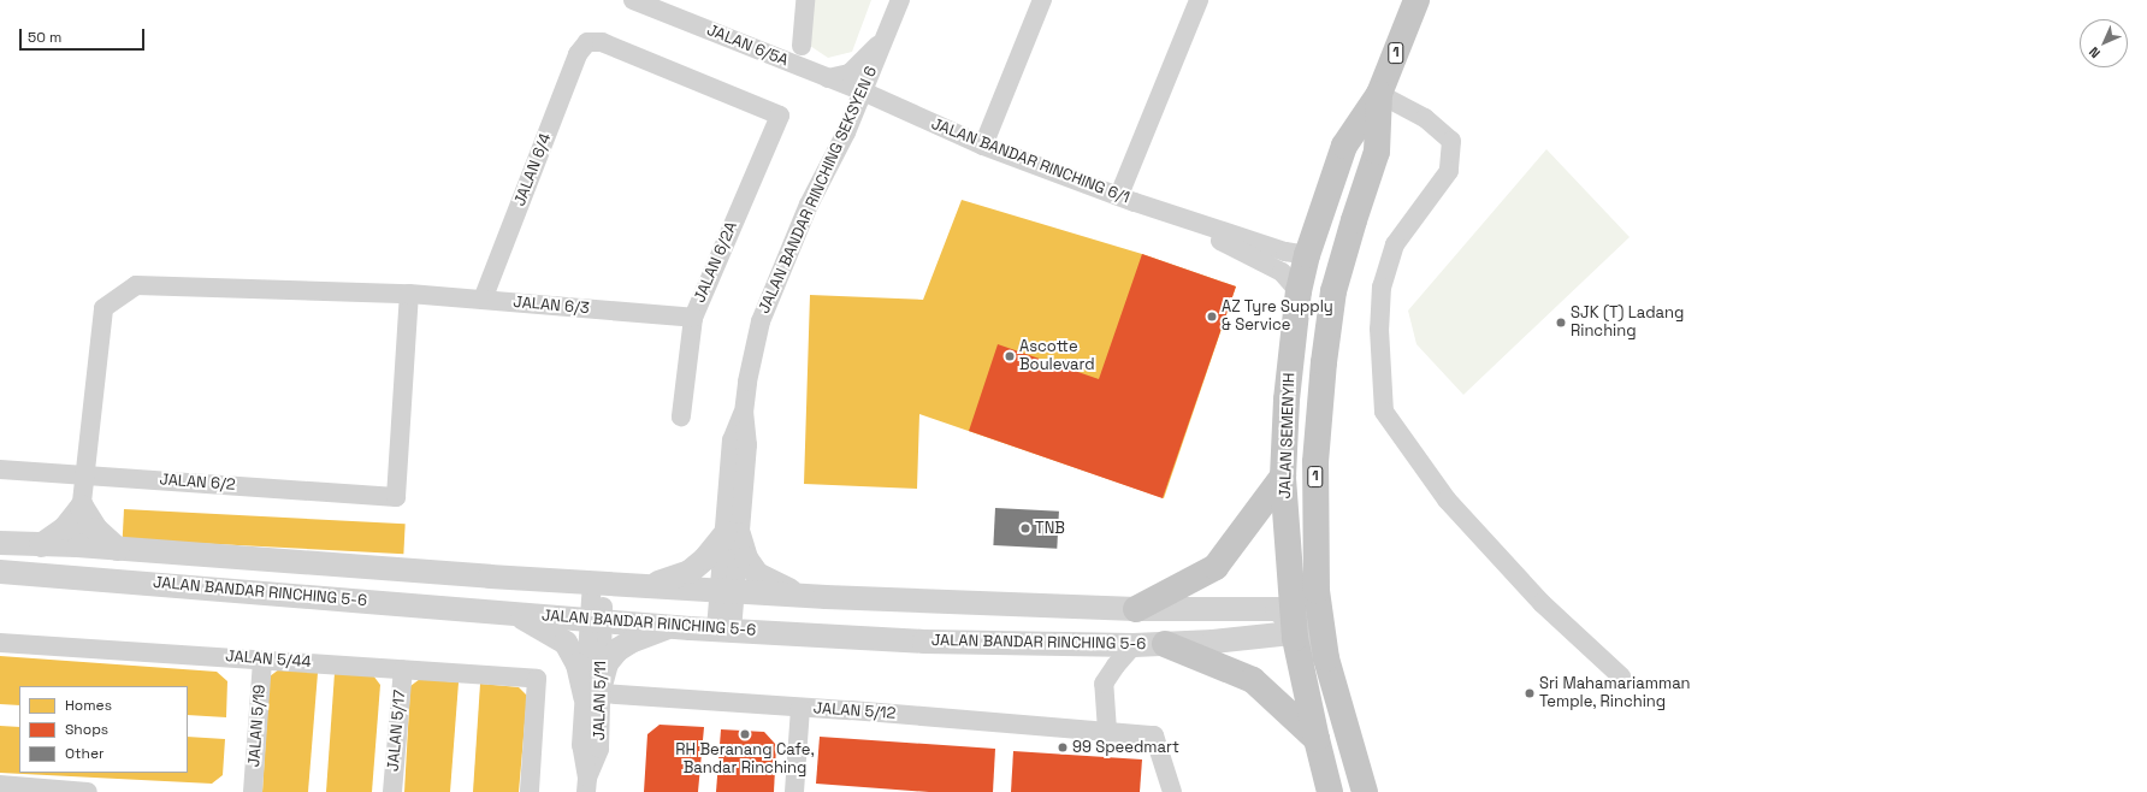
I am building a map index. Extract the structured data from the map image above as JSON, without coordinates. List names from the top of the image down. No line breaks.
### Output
{"streets":{"main road":["1","JALAN SEMENYIH"],"street":["JALAN 6/5A","JALAN BANDAR RINCHING 6/1","JALAN 6/4","JALAN BANDAR RINCHING SEKSYEN 6","JALAN 6/2A","JALAN 6/3","JALAN 6/2","JALAN BANDAR RINCHING 5-6","JALAN 5/44","JALAN 5/11","JALAN 5/12","JALAN 5/19","JALAN 5/17"]},"crossings":[["JALAN 6/5A","JALAN BANDAR RINCHING 6/1"],["JALAN 6/5A","JALAN BANDAR RINCHING SEKSYEN 6"],["JALAN BANDAR RINCHING 6/1","JALAN BANDAR RINCHING SEKSYEN 6"],["JALAN BANDAR RINCHING 6/1","JALAN SEMENYIH"],["JALAN 6/4","JALAN 6/2A"],["JALAN 6/4","JALAN 6/3"],["JALAN BANDAR RINCHING SEKSYEN 6","JALAN BANDAR RINCHING 5-6"],["JALAN 6/2A","JALAN 6/3"],["JALAN 6/3","JALAN 6/2"],["JALAN 6/3","JALAN BANDAR RINCHING 5-6"],["JALAN SEMENYIH","JALAN BANDAR RINCHING 5-6"],["JALAN BANDAR RINCHING 5-6","JALAN 5/11"],["JALAN 5/44","JALAN 5/19"],["JALAN 5/44","JALAN 5/17"],["JALAN 5/11","JALAN 5/12"]],"places":["AZ Tyre Supply & Service","SJK (T) Ladang Rinching","Ascotte Boulevard","TNB","Sri Mahamariamman Temple, Rinching","RH Beranang Cafe, Bandar Rinching","99 Speedmart"],"legend":["Homes","Shops","Other"],"scale_bar":"50 m","north":"bottom left"}
